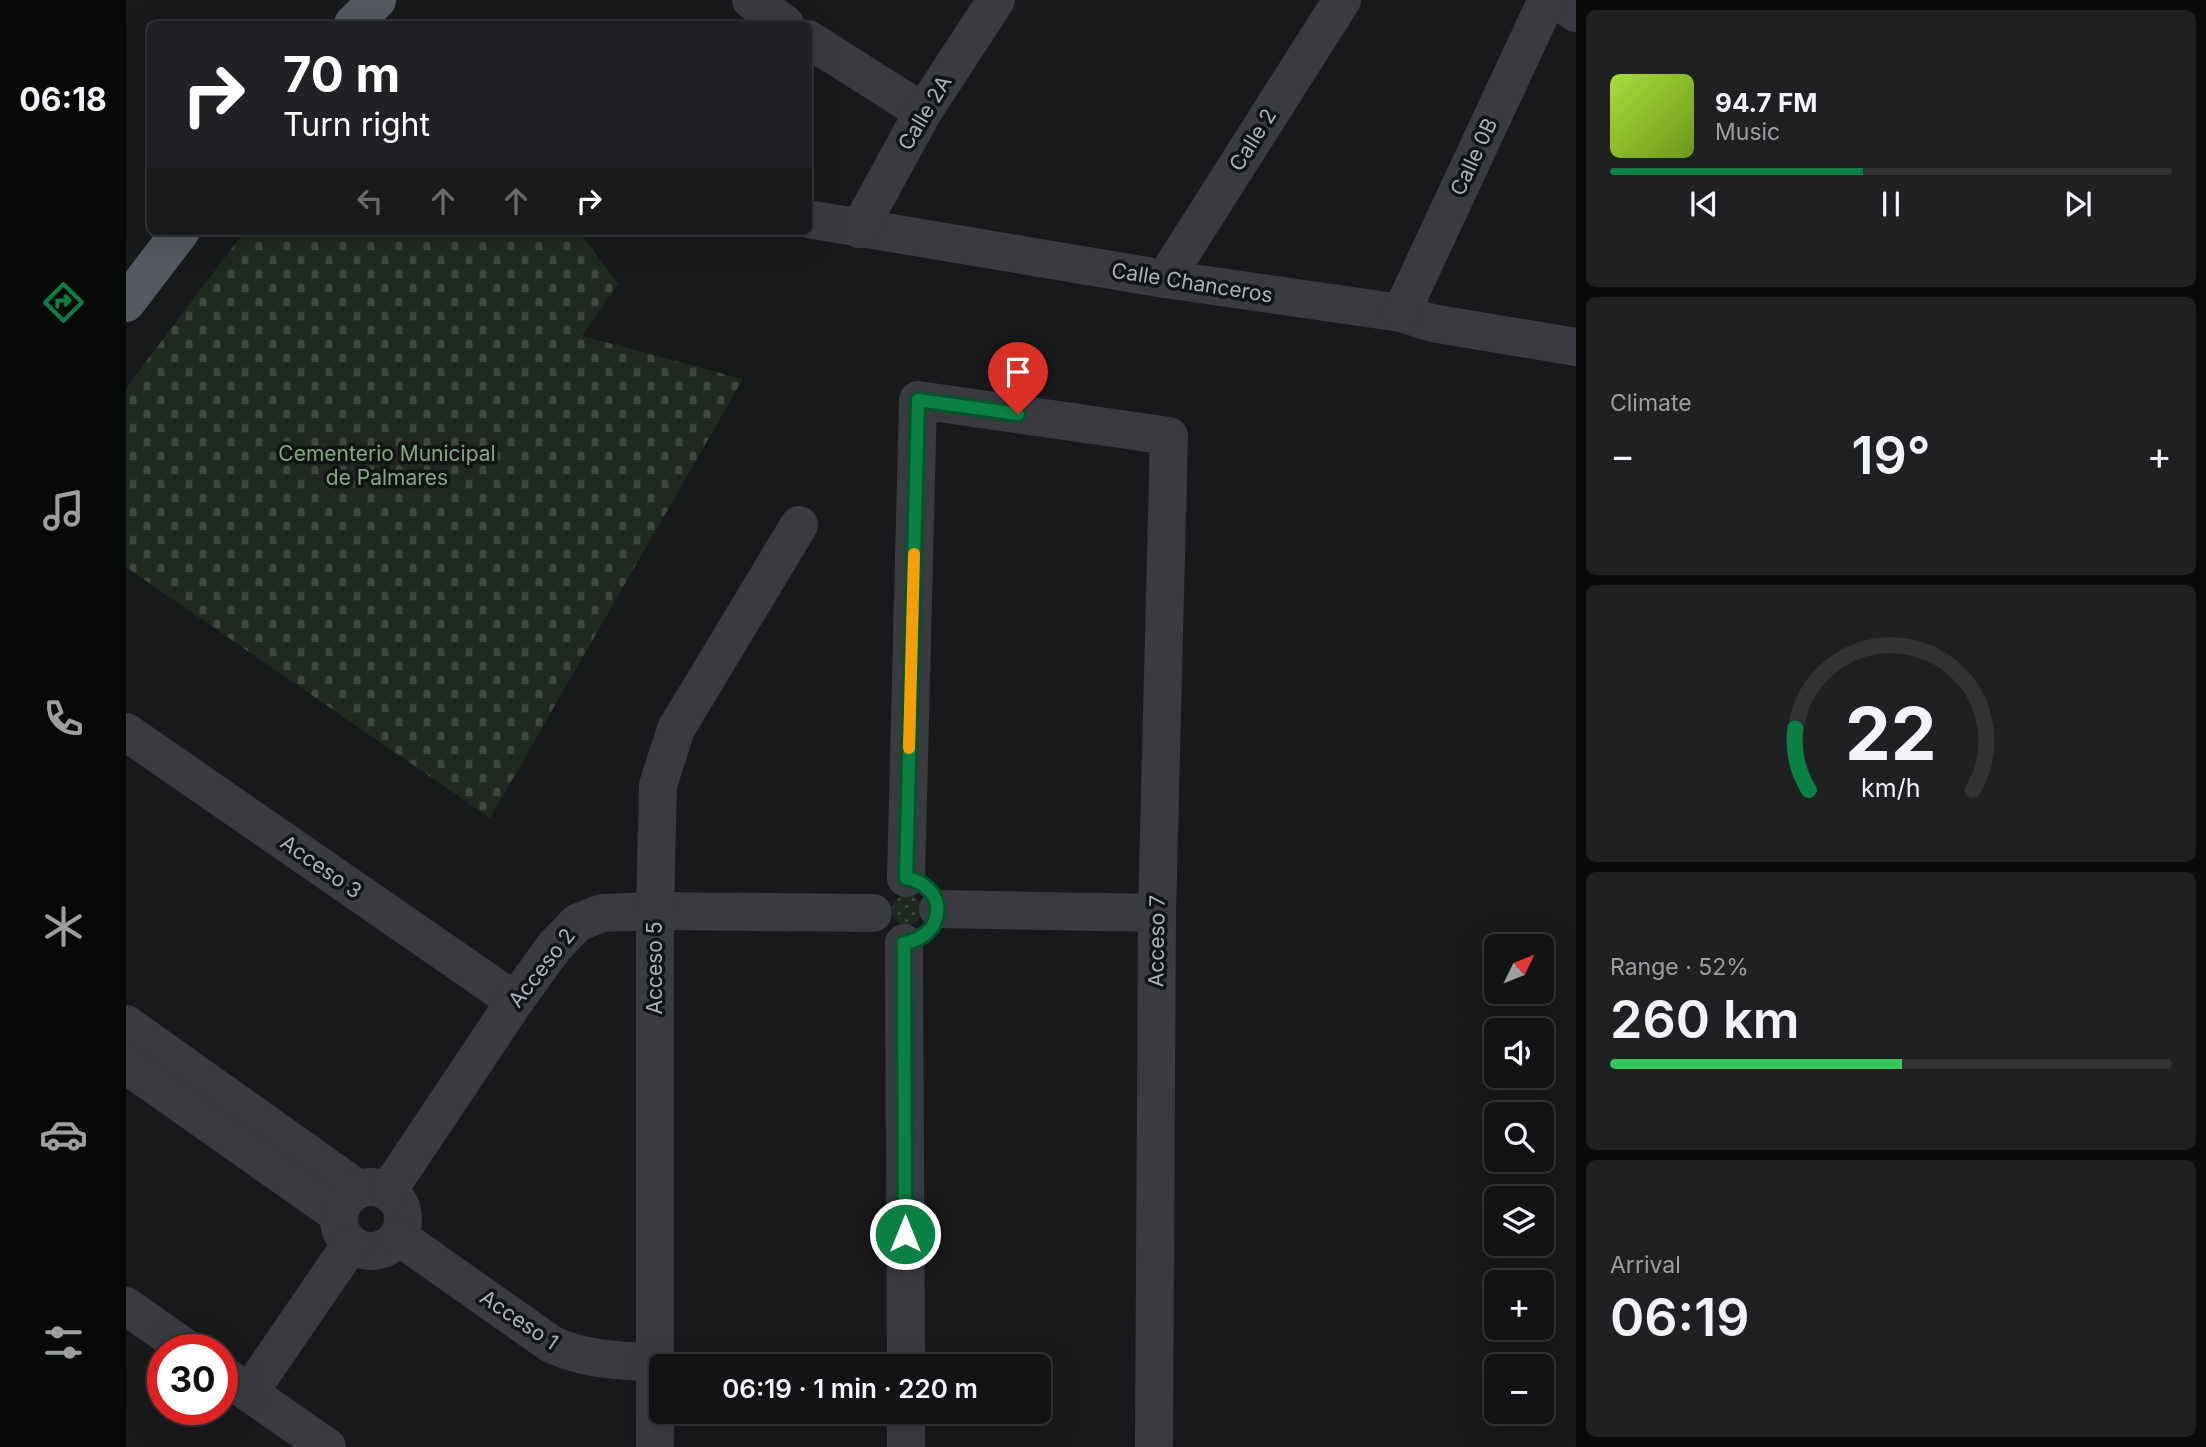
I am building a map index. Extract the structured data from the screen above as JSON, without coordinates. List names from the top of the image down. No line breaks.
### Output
{"streets":{"street":["Calle 2A","Calle 2","Calle 0B","Calle Chanceros","Acceso 3","Acceso 7","Acceso 2","Acceso 5","Acceso 1"]},"crossings":[["Calle 2A","Calle Chanceros"],["Calle 2","Calle Chanceros"],["Calle 0B","Calle Chanceros"],["Acceso 3","Acceso 2"],["Acceso 7","Acceso 2"],["Acceso 2","Acceso 5"],["Acceso 2","Acceso 1"]],"parks":["Cementerio Municipal de Palmares"],"north":"top right","page":{"tabs":"06:18","turn":["70 m","Turn right"],"song":["94.7 FM","Music"],"tile":["Climate",["Range · 52%","260 km"],["Arrival","06:19"]],"heat":["−","19°","+"],"map_buttons":["+","−"],"limit":"30","trip":"06:19 · 1 min · 220 m","gauge":["22","km/h"]}}
